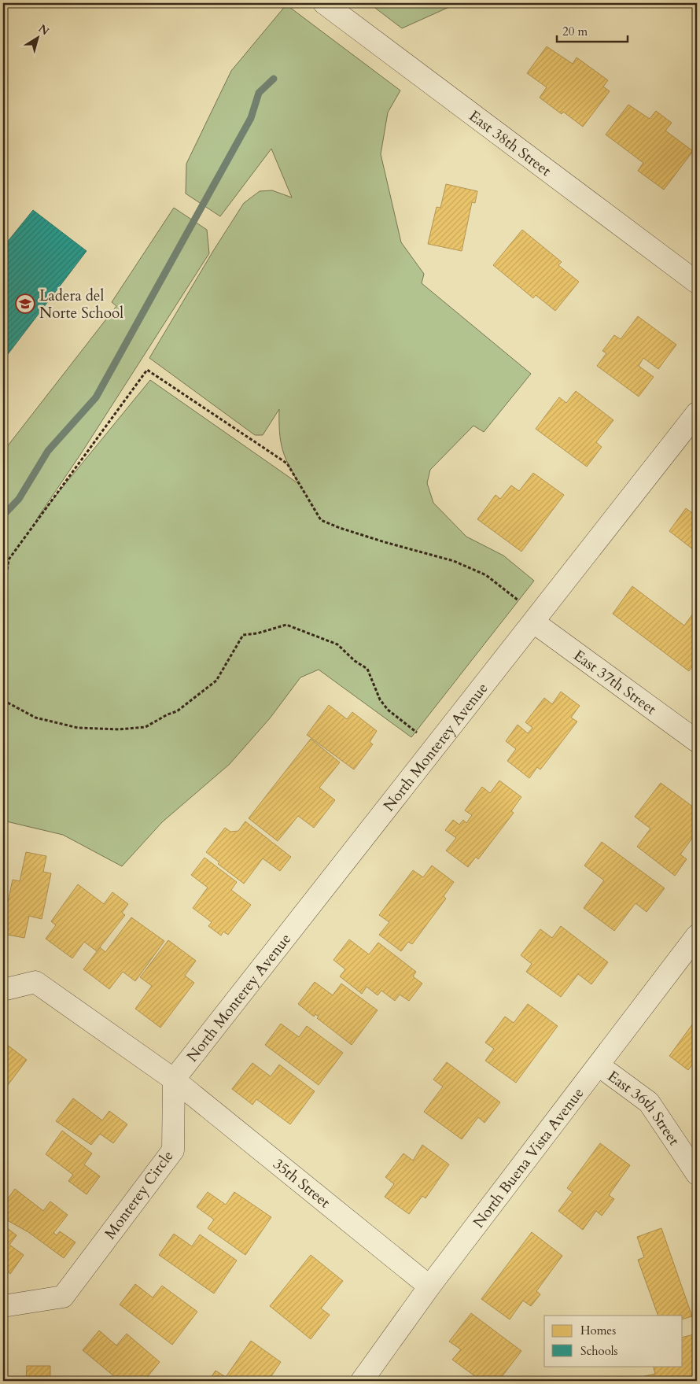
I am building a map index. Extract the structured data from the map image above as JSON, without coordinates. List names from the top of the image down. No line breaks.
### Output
{"streets":{"street":["East 38th Street","East 37th Street","North Monterey Avenue","East 36th Street","North Buena Vista Avenue","35th Street","Monterey Circle"]},"crossings":[["East 37th Street","North Monterey Avenue"],["North Monterey Avenue","35th Street"],["North Monterey Avenue","Monterey Circle"],["East 36th Street","North Buena Vista Avenue"],["North Buena Vista Avenue","35th Street"],["35th Street","Monterey Circle"]],"places":{"school or university":["Ladera del Norte School"]},"legend":["Homes","Schools"],"scale_bar":"20 m","north":"top right"}
